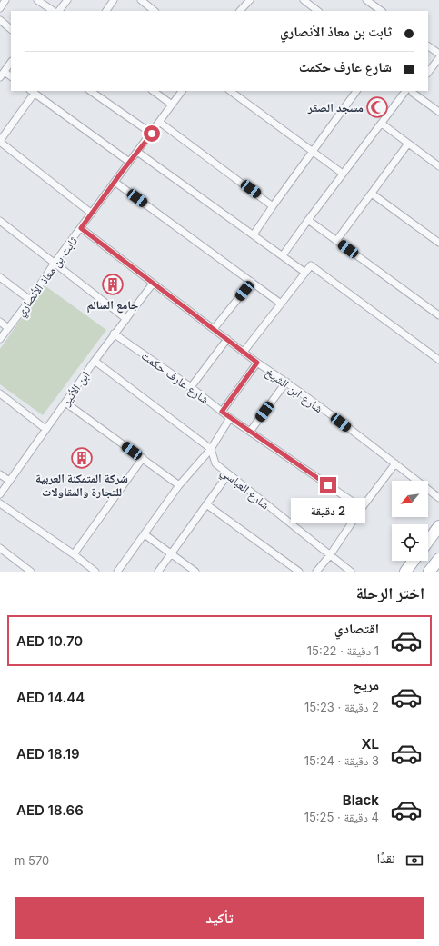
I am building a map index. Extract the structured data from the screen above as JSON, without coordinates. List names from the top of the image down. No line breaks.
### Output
{"streets":{"street":["ثابت بن معاذ الأنصاري","شارع عارف حكمت","ابن الأثير","شارع ابن الشيخ","شارع العباسي"]},"crossings":[["ثابت بن معاذ الأنصاري","شارع ابن الشيخ"],["شارع عارف حكمت","ابن الأثير"],["ابن الأثير","شارع ابن الشيخ"]],"places":{"mosque":["مسجد الصقر"],"building":["جامع السالم","شركة المتمكنة العربية للتجارة والمقاولات"]},"north":"bottom left","page":{"banner":["ثابت بن معاذ الأنصاري","شارع عارف حكمت"],"bubble":"2 دقيقة","heading":"اختر الرحلة","list":[{"name":"اقتصادي","note":"1 دقيقة · 15:22","value":"AED 10.70"},{"name":"مريح","note":"2 دقيقة · 15:23","value":"AED 14.44"},{"name":"XL","note":"3 دقيقة · 15:24","value":"AED 18.19"},{"name":"Black","note":"4 دقيقة · 15:25","value":"AED 18.66"}],"pay":["نقدًا","570 m"],"buttons":"تأكيد"}}
